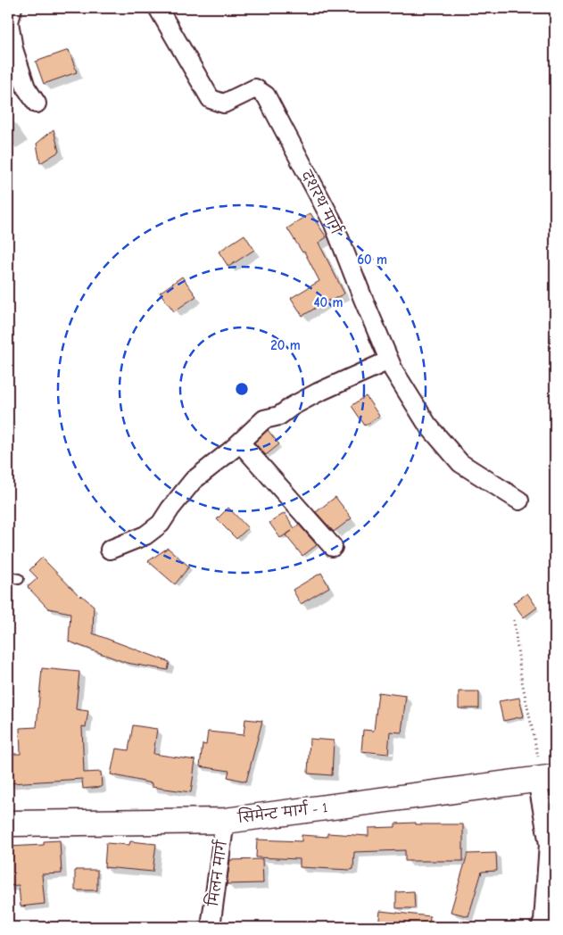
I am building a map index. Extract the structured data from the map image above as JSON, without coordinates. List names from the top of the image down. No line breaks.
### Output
{"streets":{"street":["दशरथ मार्ग","सिमेन्ट मार्ग - 1","मिलन मार्ग"]},"crossings":[["सिमेन्ट मार्ग - 1","मिलन मार्ग"]],"rings":["60 m","40 m","20 m"]}
